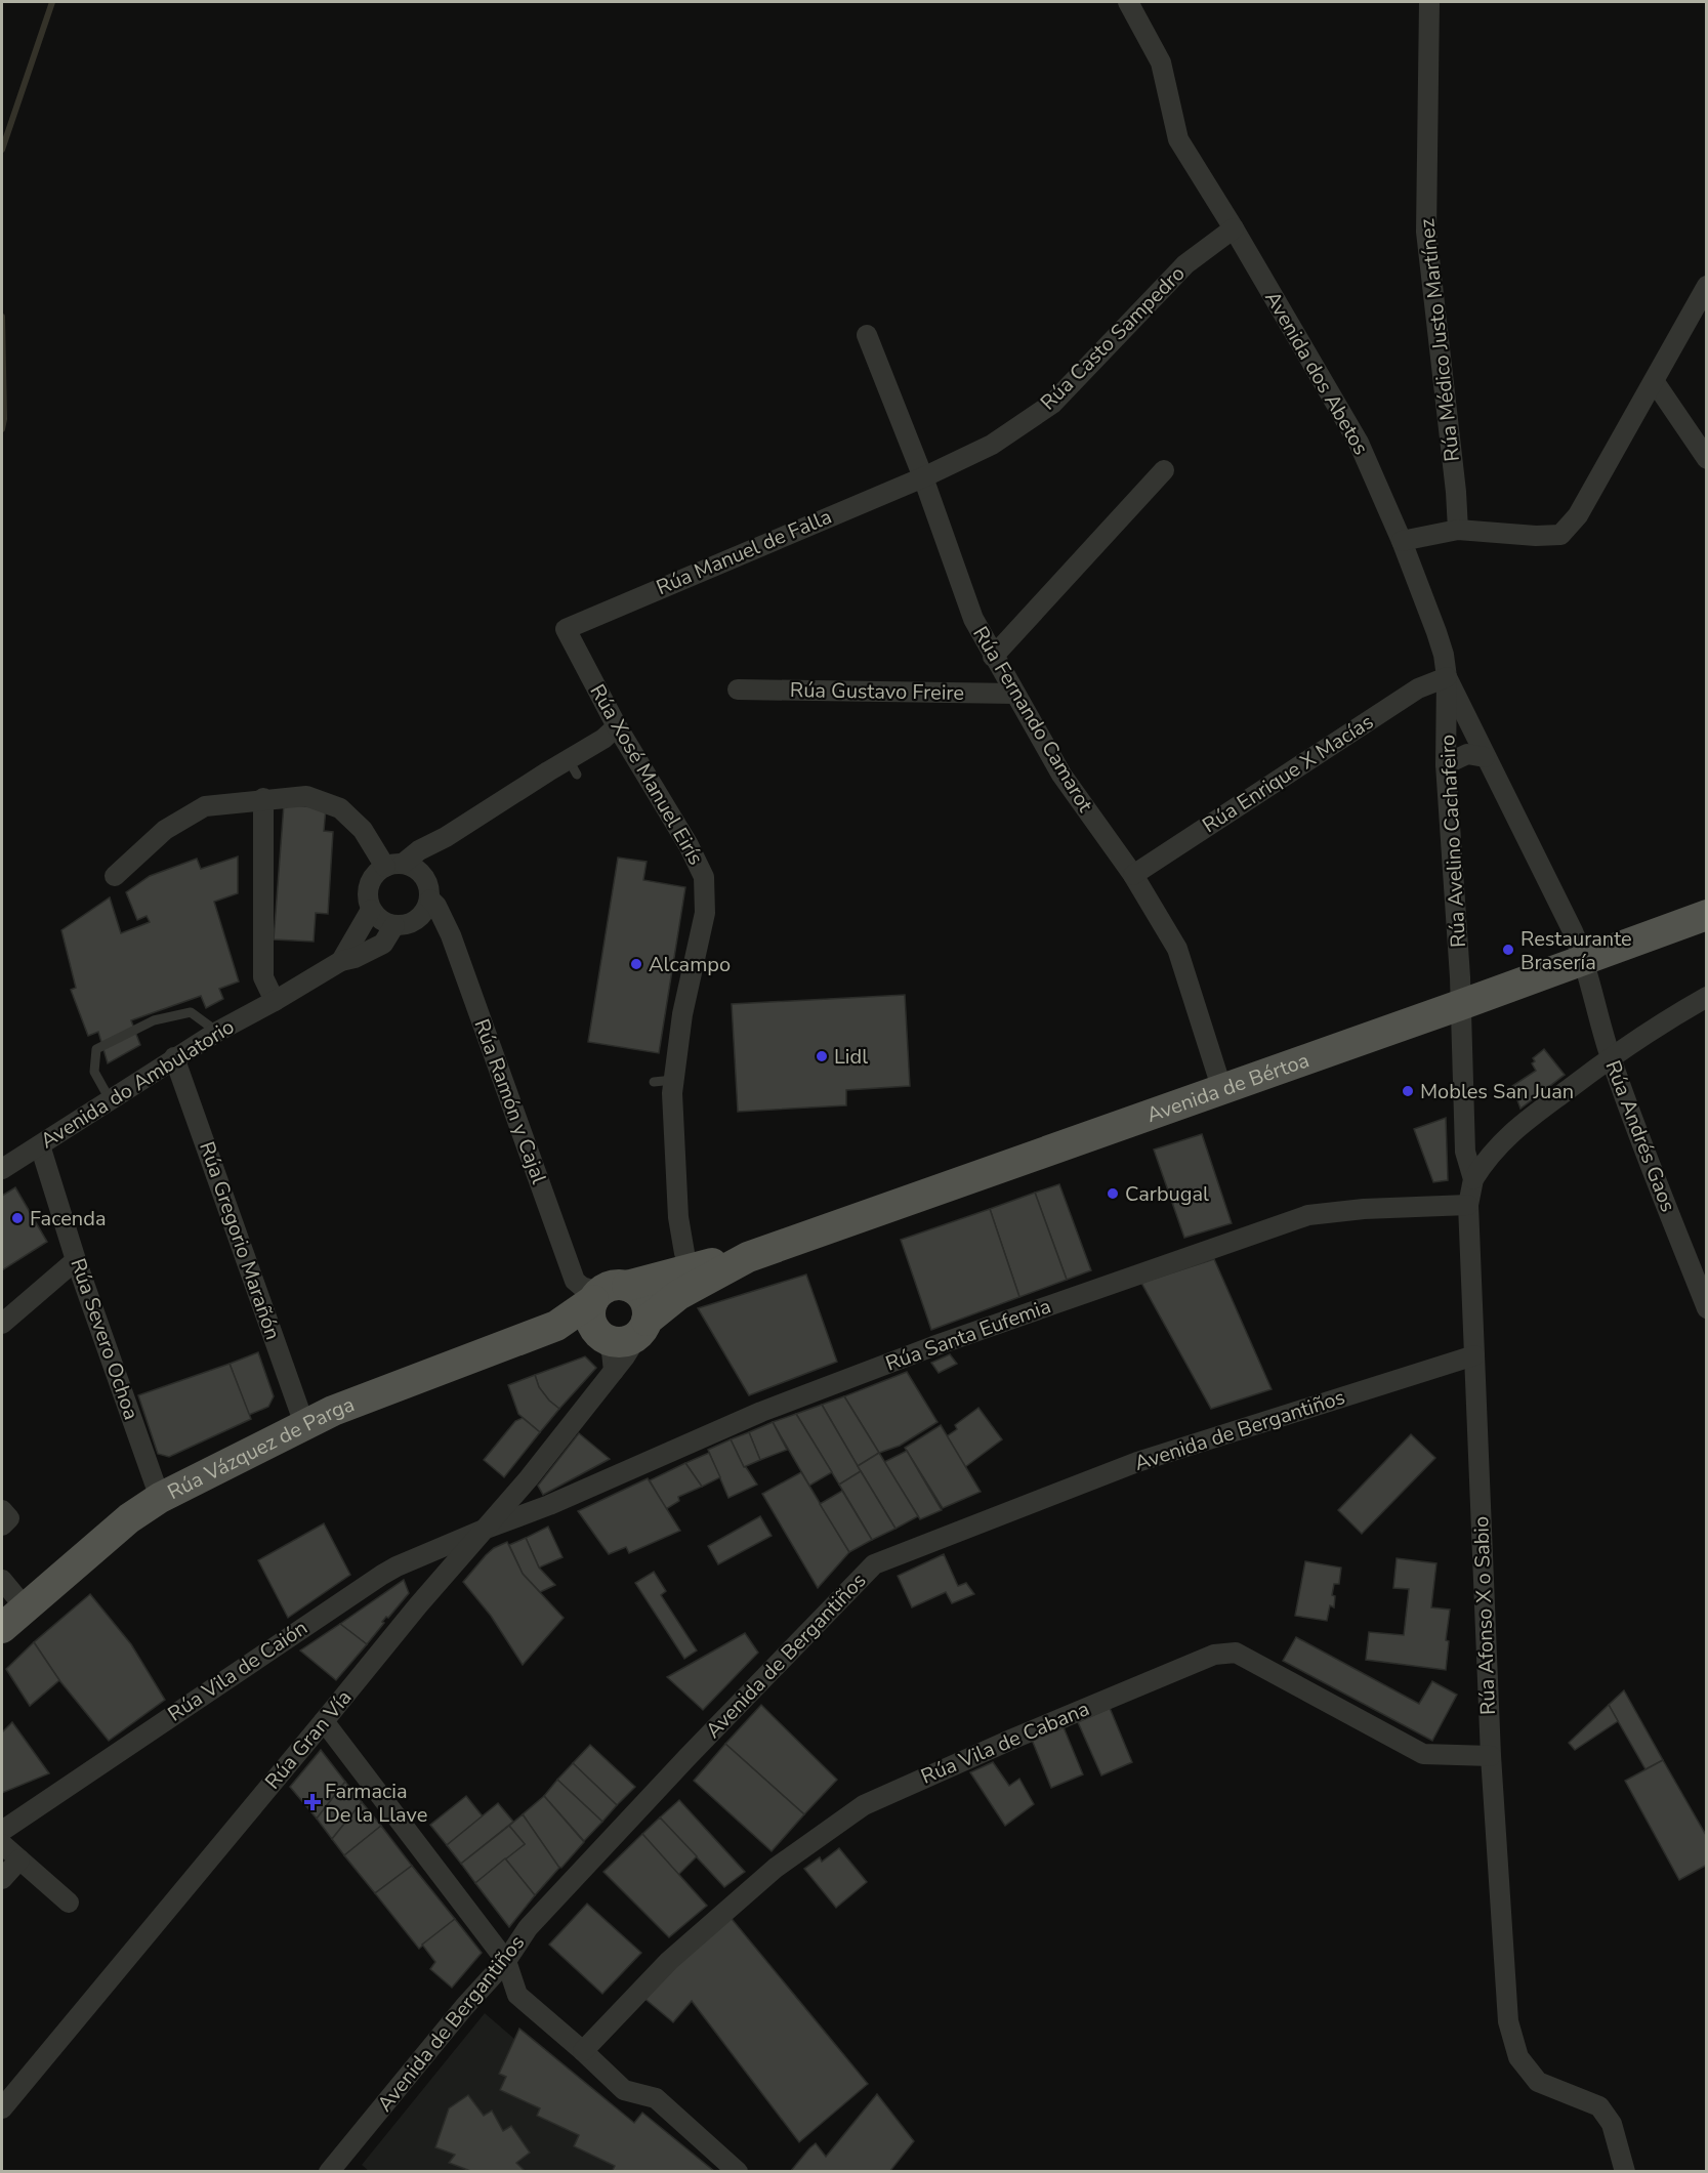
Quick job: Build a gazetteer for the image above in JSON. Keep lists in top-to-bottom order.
{
  "streets": {
    "main road": ["Avenida de Bértoa", "Rúa Vázquez de Parga"],
    "street": [
      "Rúa Casto Sampedro",
      "Rúa Médico Justo Martínez",
      "Avenida dos Abetos",
      "Rúa Manuel de Falla",
      "Rúa Gustavo Freire",
      "Rúa Fernando Camarot",
      "Rúa Enrique X Macías",
      "Rúa Xosé Manuel Eirís",
      "Rúa Avelino Cachafeiro",
      "Avenida do Ambulatorio",
      "Rúa Ramón y Cajal",
      "Rúa Andrés Gaos",
      "Rúa Gregorio Marañón",
      "Rúa Santa Eufemia",
      "Rúa Severo Ochoa",
      "Avenida de Bergantiños",
      "Rúa Afonso X o Sabio",
      "Rúa Vila de Caión",
      "Rúa Gran Vía",
      "Rúa Vila de Cabana"
    ]
  },
  "crossings": [
    ["Rúa Casto Sampedro", "Avenida dos Abetos"],
    ["Rúa Casto Sampedro", "Rúa Manuel de Falla"],
    ["Rúa Casto Sampedro", "Rúa Fernando Camarot"],
    ["Avenida dos Abetos", "Rúa Enrique X Macías"],
    ["Avenida dos Abetos", "Rúa Avelino Cachafeiro"],
    ["Avenida dos Abetos", "Avenida de Bértoa"],
    ["Avenida dos Abetos", "Rúa Andrés Gaos"],
    ["Rúa Manuel de Falla", "Rúa Fernando Camarot"],
    ["Rúa Manuel de Falla", "Rúa Xosé Manuel Eirís"],
    ["Rúa Gustavo Freire", "Rúa Fernando Camarot"],
    ["Rúa Fernando Camarot", "Rúa Enrique X Macías"],
    ["Rúa Fernando Camarot", "Avenida de Bértoa"],
    ["Rúa Enrique X Macías", "Rúa Avelino Cachafeiro"],
    ["Rúa Avelino Cachafeiro", "Avenida de Bértoa"],
    ["Rúa Avelino Cachafeiro", "Rúa Afonso X o Sabio"],
    ["Avenida do Ambulatorio", "Rúa Ramón y Cajal"],
    ["Avenida do Ambulatorio", "Rúa Gregorio Marañón"],
    ["Avenida do Ambulatorio", "Rúa Severo Ochoa"],
    ["Avenida de Bértoa", "Rúa Ramón y Cajal"],
    ["Avenida de Bértoa", "Rúa Andrés Gaos"],
    ["Avenida de Bértoa", "Rúa Vázquez de Parga"],
    ["Avenida de Bértoa", "Rúa Afonso X o Sabio"],
    ["Avenida de Bértoa", "Rúa Gran Vía"],
    ["Rúa Ramón y Cajal", "Rúa Vázquez de Parga"],
    ["Rúa Ramón y Cajal", "Rúa Gran Vía"],
    ["Rúa Gregorio Marañón", "Rúa Vázquez de Parga"],
    ["Rúa Santa Eufemia", "Rúa Afonso X o Sabio"],
    ["Rúa Santa Eufemia", "Rúa Vila de Caión"],
    ["Rúa Santa Eufemia", "Rúa Gran Vía"],
    ["Rúa Severo Ochoa", "Rúa Vázquez de Parga"],
    ["Avenida de Bergantiños", "Rúa Afonso X o Sabio"],
    ["Rúa Vázquez de Parga", "Rúa Gran Vía"],
    ["Rúa Afonso X o Sabio", "Rúa Vila de Cabana"],
    ["Rúa Vila de Caión", "Rúa Gran Vía"]
  ],
  "places": {
    "other": [
      "Restaurante Brasería",
      "Alcampo",
      "Lidl",
      "Mobles San Juan",
      "Carbugal",
      "Facenda"
    ],
    "health": ["Farmacia De la Llave"]
  }
}
